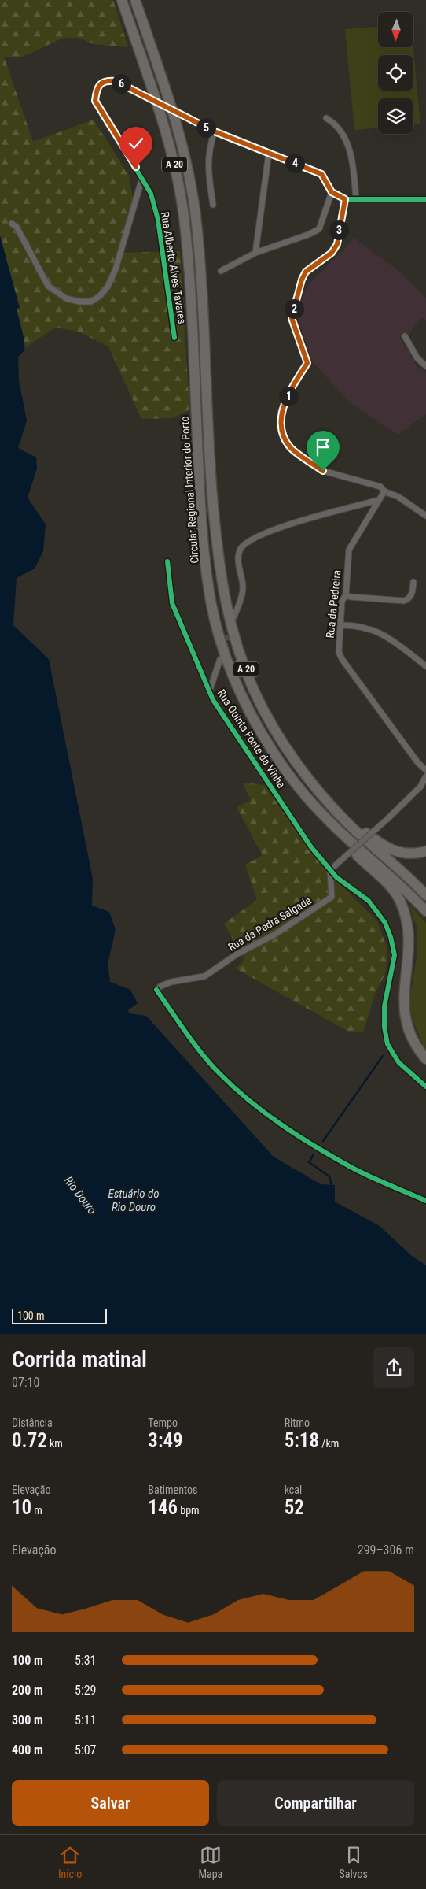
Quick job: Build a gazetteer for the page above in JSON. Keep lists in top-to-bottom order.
{
  "streets": {
    "highway": ["A 20", "Circular Regional Interior do Porto"],
    "street": [
      "Rua Alberto Alves Tavares",
      "Rua da Pedreira",
      "Rua Quinta Fonte da Vinha",
      "Rua da Pedra Salgada"
    ]
  },
  "crossings": [
    ["Rua Quinta Fonte da Vinha", "Rua da Pedra Salgada"]
  ],
  "water": ["Estuário do Rio Douro", "Rio Douro"],
  "scale_bar": "100 m",
  "north": "bottom",
  "page": {
    "pins": [
      "6",
      "5",
      "4",
      "3",
      "2",
      "1"
    ],
    "scale": "100 m",
    "heading": ["Corrida matinal", "07:10"],
    "stats": [
      ["Distância", "0.72 km"],
      ["Tempo", "3:49"],
      ["Ritmo", "5:18 /km"],
      ["Elevação", "10 m"],
      ["Batimentos", "146 bpm"],
      ["kcal", "52"]
    ],
    "chart": ["Elevação", "299–306 m"],
    "list": [
      {
        "name": "100 m",
        "note": "5:31"
      },
      {
        "name": "200 m",
        "note": "5:29"
      },
      {
        "name": "300 m",
        "note": "5:11"
      },
      {
        "name": "400 m",
        "note": "5:07"
      }
    ],
    "buttons": ["Salvar", "Compartilhar"],
    "tabs": ["Início", "Mapa", "Salvos"]
  }
}
